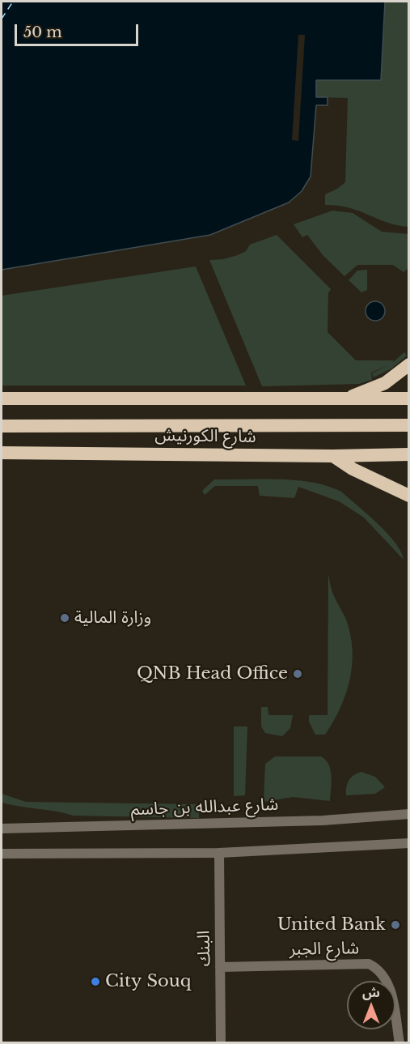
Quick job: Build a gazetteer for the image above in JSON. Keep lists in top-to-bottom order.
{
  "streets": {
    "highway": ["شارع الكورنيش"],
    "street": ["شارع عبدالله بن جاسم", "البنك", "شارع الجبر"]
  },
  "crossings": [
    ["البنك", "شارع الجبر"]
  ],
  "places": [
    "وزارة المالية",
    "QNB Head Office",
    "United Bank",
    "City Souq"
  ],
  "scale_bar": "50 m",
  "north": "top"
}
